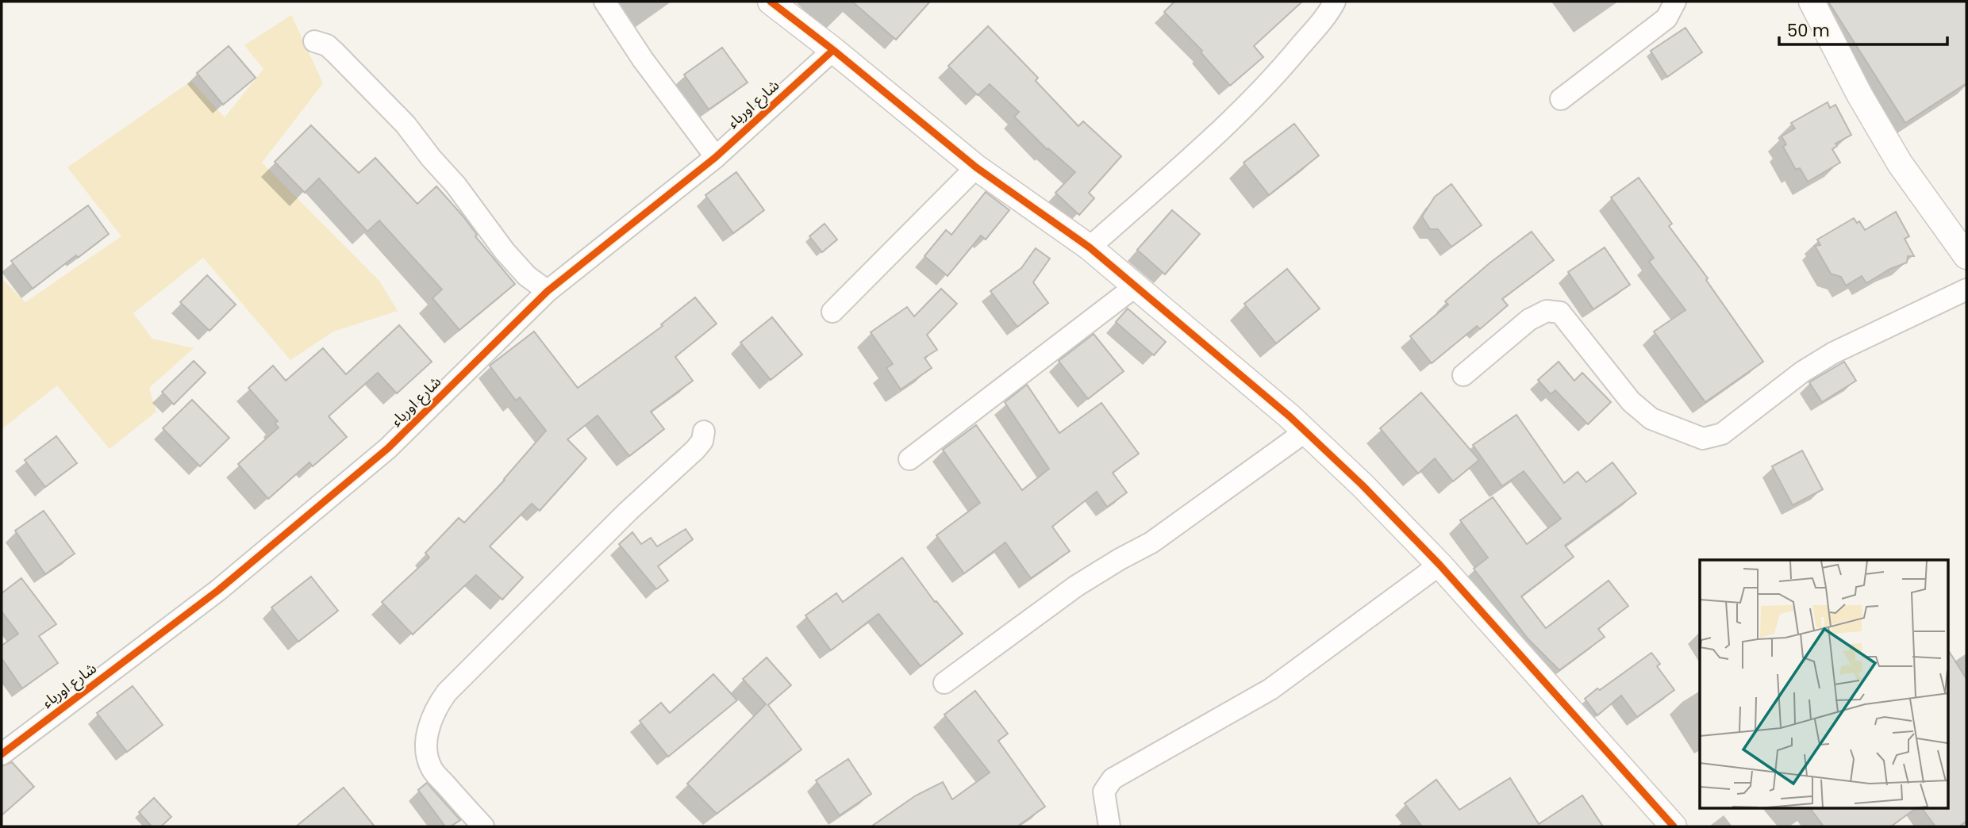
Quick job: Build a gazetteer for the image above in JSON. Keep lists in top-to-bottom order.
{
  "streets": {
    "street": ["شارع اورباء"]
  },
  "scale_bar": "50 m"
}
